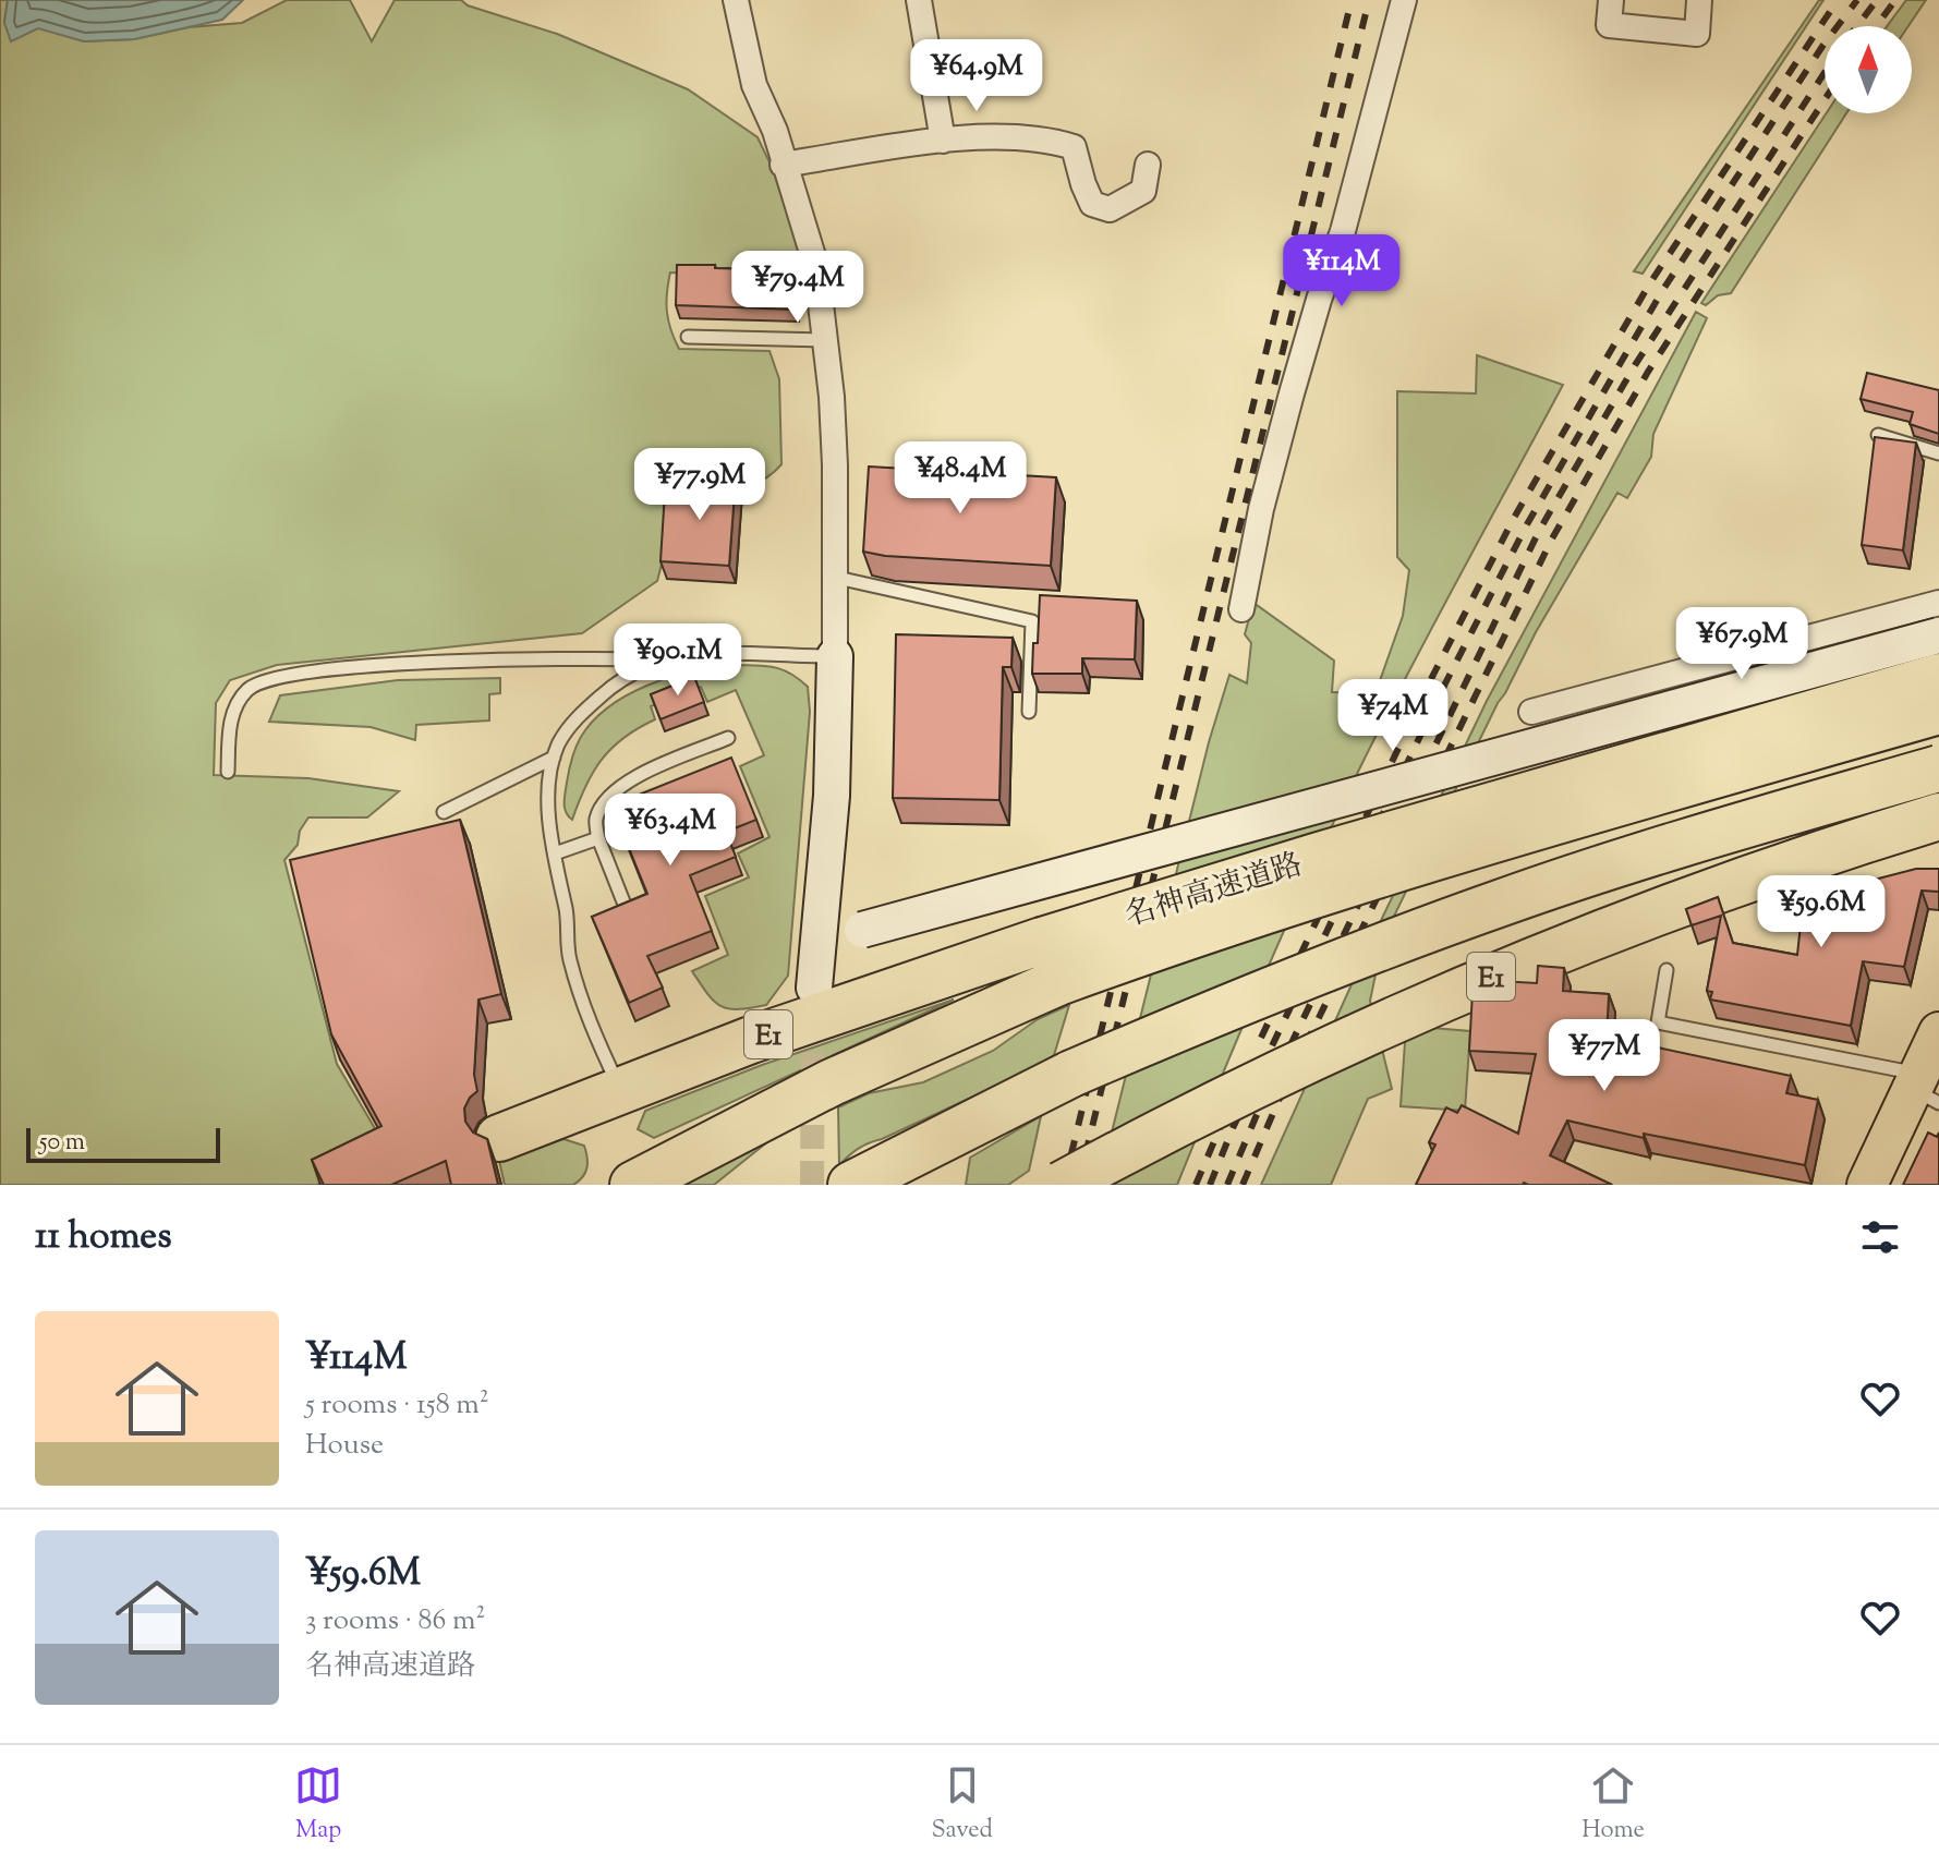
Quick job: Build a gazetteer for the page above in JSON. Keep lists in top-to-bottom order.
{
  "streets": {
    "highway": ["名神高速道路", "E1"]
  },
  "scale_bar": "50 m",
  "north": "top",
  "page": {
    "price": [
      "¥64.9M",
      "¥114M",
      "¥79.4M",
      "¥48.4M",
      "¥77.9M",
      "¥67.9M",
      "¥90.1M",
      "¥74M",
      "¥63.4M",
      "¥59.6M",
      "¥77M"
    ],
    "scale": "50 m",
    "heading": "11 homes",
    "list": [
      {
        "name": "¥114M",
        "note": "5 rooms · 158 m² · House"
      },
      {
        "name": "¥59.6M",
        "note": "3 rooms · 86 m² · 名神高速道路"
      }
    ],
    "tabs": ["Map", "Saved", "Home"]
  }
}
